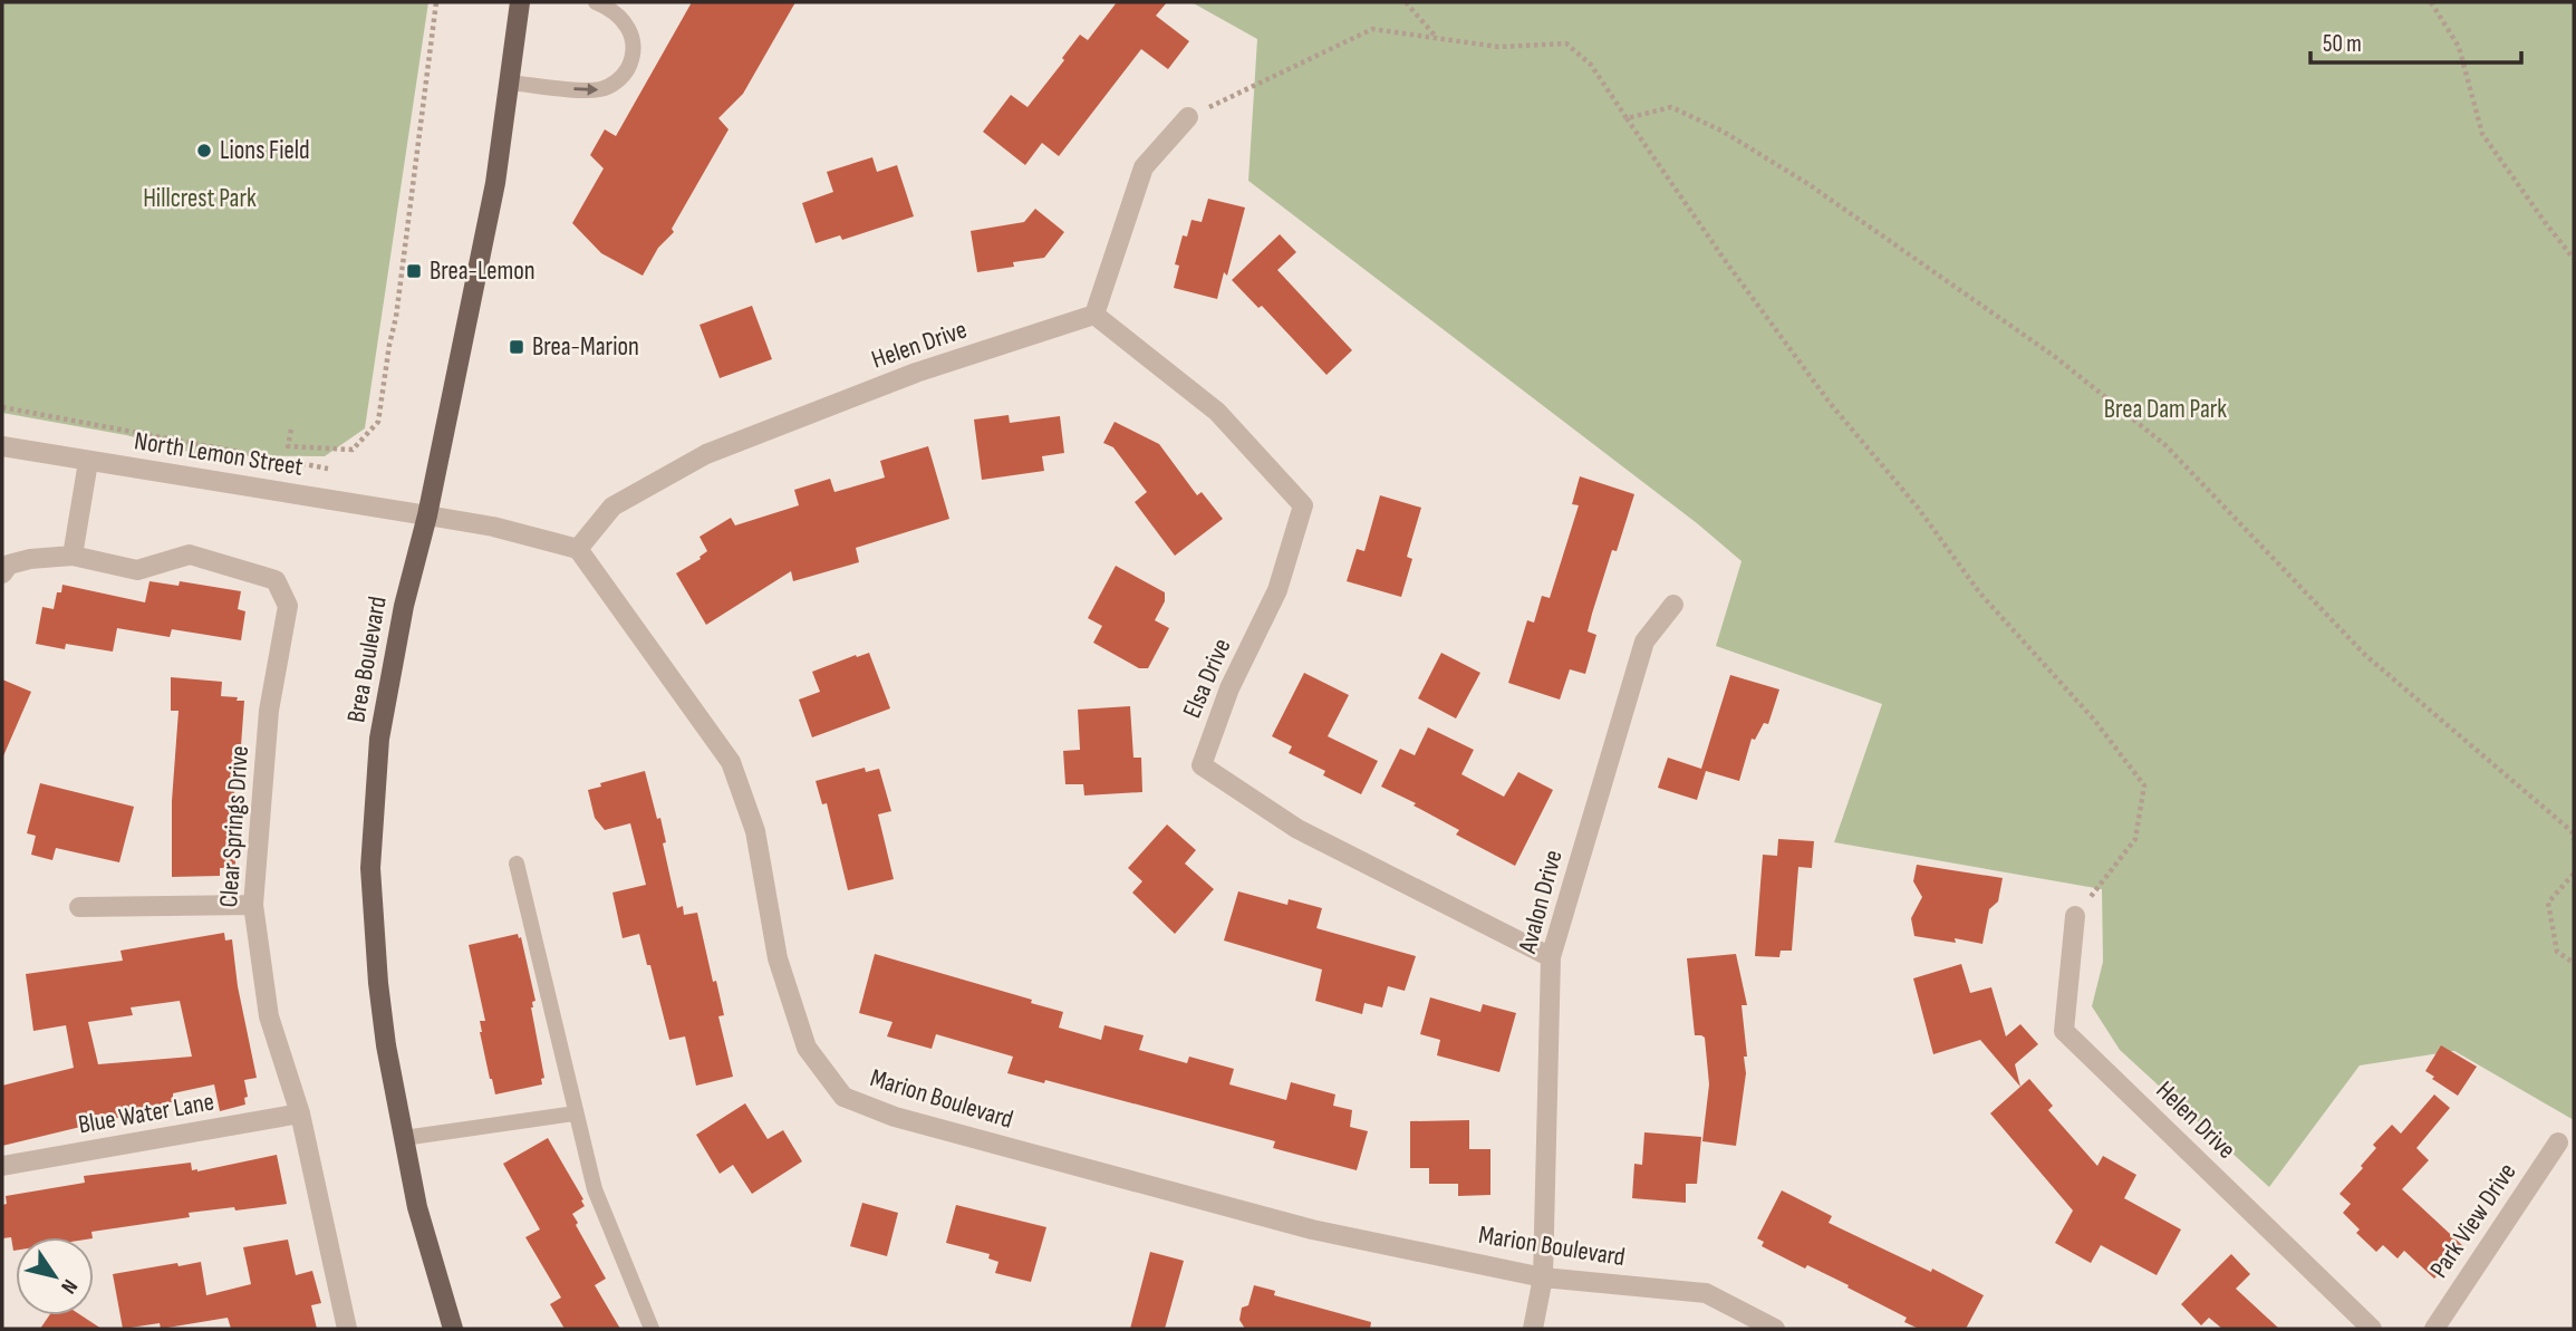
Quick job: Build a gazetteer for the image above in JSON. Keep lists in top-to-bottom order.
{
  "streets": {
    "main road": ["Brea Boulevard"],
    "street": [
      "Helen Drive",
      "North Lemon Street",
      "Elsa Drive",
      "Clear Springs Drive",
      "Avalon Drive",
      "Marion Boulevard",
      "Blue Water Lane",
      "Park View Drive"
    ]
  },
  "crossings": [
    ["Helen Drive", "Elsa Drive"],
    ["Helen Drive", "Marion Boulevard"],
    ["North Lemon Street", "Brea Boulevard"],
    ["Elsa Drive", "Avalon Drive"],
    ["Clear Springs Drive", "Blue Water Lane"],
    ["Avalon Drive", "Marion Boulevard"]
  ],
  "parks": ["Hillcrest Park", "Brea Dam Park"],
  "places": {
    "other": ["Lions Field"],
    "transit": ["Brea-Lemon", "Brea-Marion"]
  },
  "scale_bar": "50 m",
  "north": "bottom right"
}
